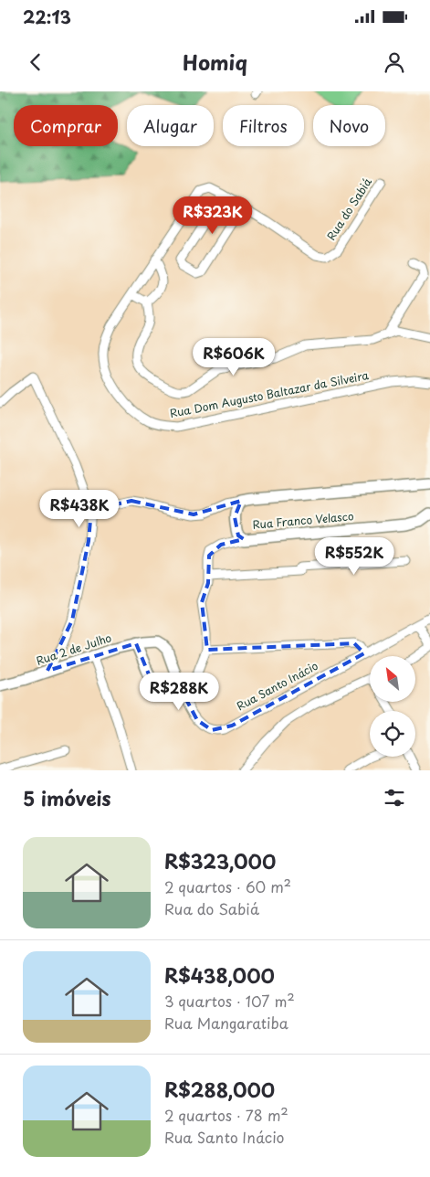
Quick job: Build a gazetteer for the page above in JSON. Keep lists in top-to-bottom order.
{
  "streets": {
    "street": [
      "Rua do Sabiá",
      "Rua Dom Augusto Baltazar da Silveira",
      "Rua Franco Velasco",
      "Rua 2 de Julho",
      "Rua Santo Inácio"
    ]
  },
  "crossings": [
    ["Rua do Sabiá", "Rua Dom Augusto Baltazar da Silveira"],
    ["Rua 2 de Julho", "Rua Santo Inácio"]
  ],
  "north": "top left",
  "page": {
    "status": "22:13",
    "header": "Homiq",
    "chip": [
      "Comprar",
      "Alugar",
      "Filtros",
      "Novo"
    ],
    "price": [
      "R$323K",
      "R$606K",
      "R$438K",
      "R$552K",
      "R$288K"
    ],
    "heading": "5 imóveis",
    "list": [
      {
        "name": "R$323,000",
        "note": "2 quartos · 60 m² · Rua do Sabiá"
      },
      {
        "name": "R$438,000",
        "note": "3 quartos · 107 m² · Rua Mangaratiba"
      },
      {
        "name": "R$288,000",
        "note": "2 quartos · 78 m² · Rua Santo Inácio"
      }
    ]
  }
}
